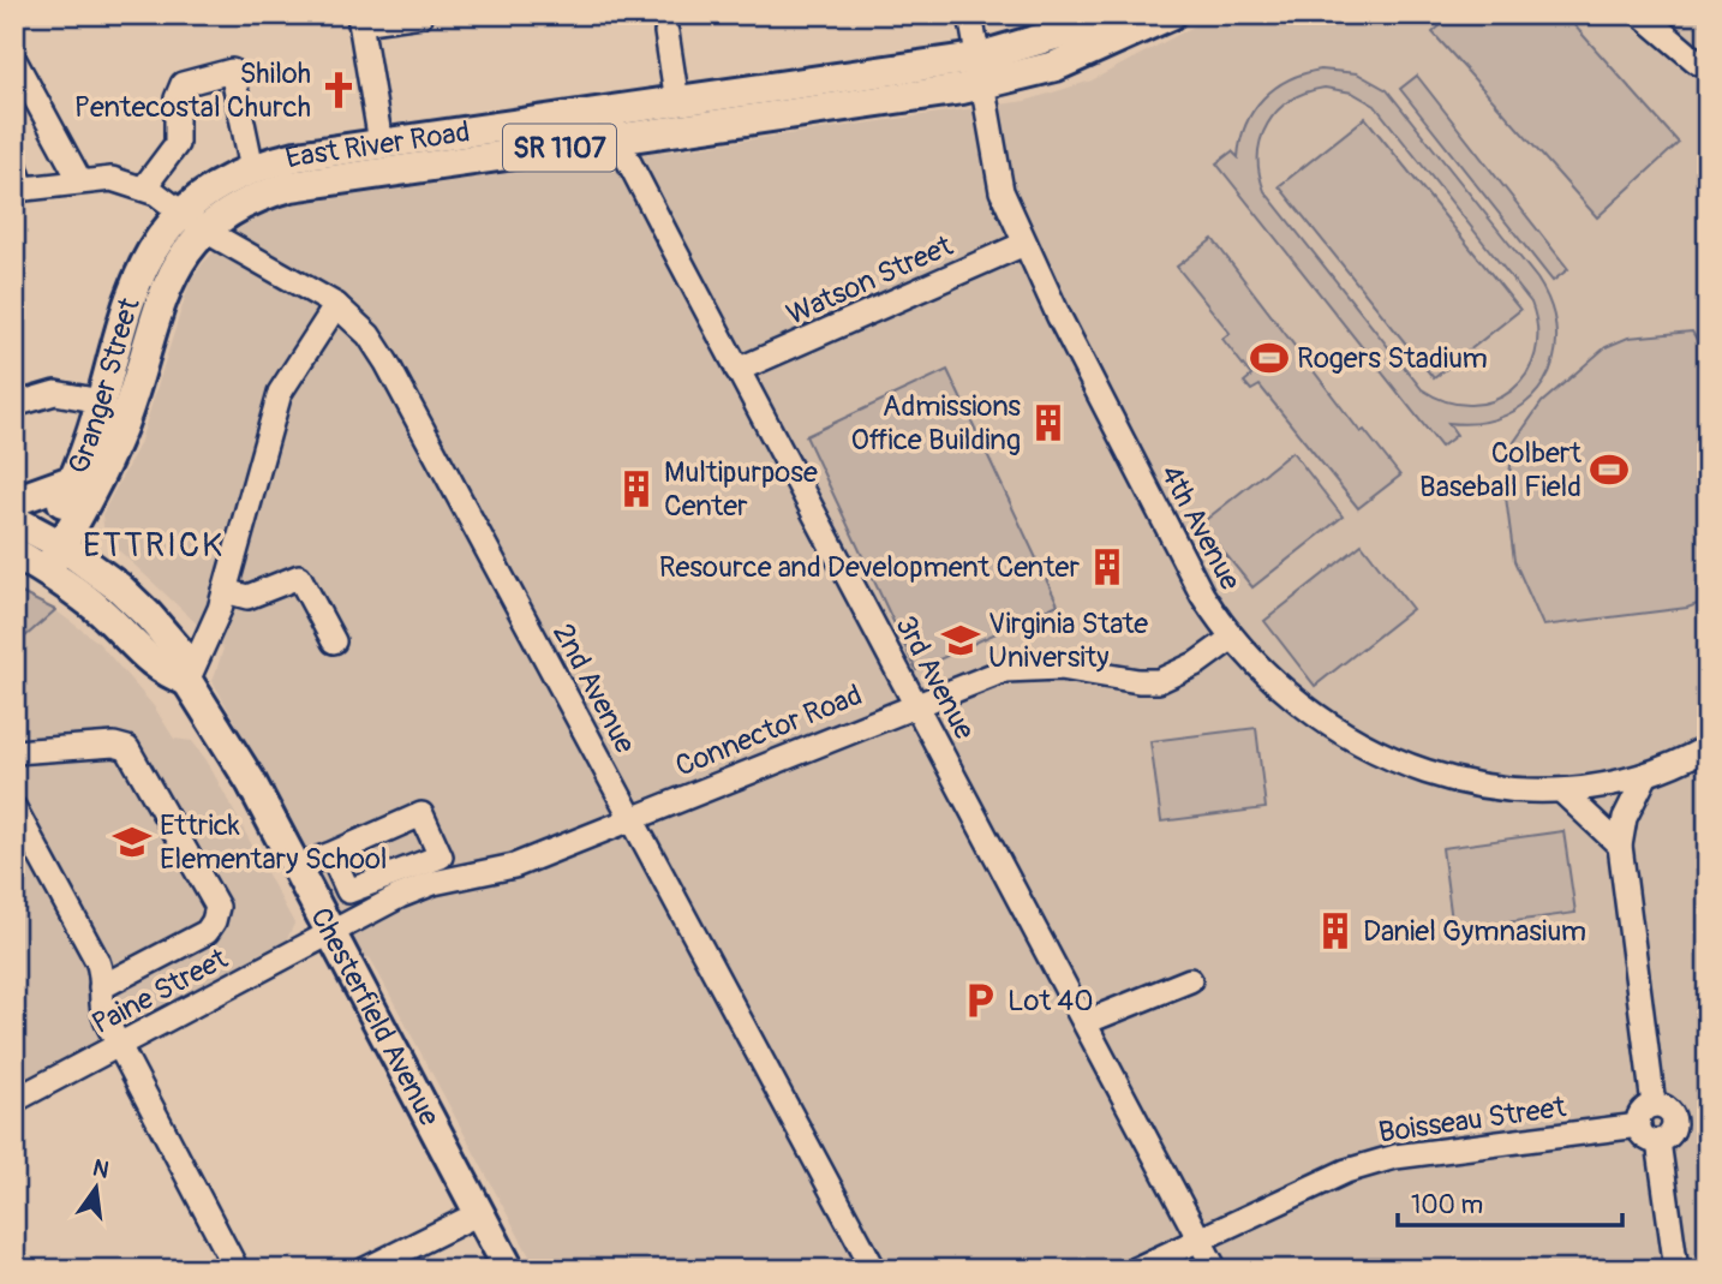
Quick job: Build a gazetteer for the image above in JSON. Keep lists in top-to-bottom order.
{
  "streets": {
    "main road": [
      "East River Road",
      "SR 1107",
      "Granger Street",
      "Chesterfield Avenue"
    ],
    "street": [
      "Watson Street",
      "4th Avenue",
      "3rd Avenue",
      "2nd Avenue",
      "Connector Road",
      "Paine Street",
      "Boisseau Street"
    ]
  },
  "crossings": [
    ["East River Road", "Granger Street"],
    ["East River Road", "4th Avenue"],
    ["East River Road", "3rd Avenue"],
    ["East River Road", "2nd Avenue"],
    ["Watson Street", "4th Avenue"],
    ["Watson Street", "3rd Avenue"],
    ["Granger Street", "2nd Avenue"],
    ["Granger Street", "Chesterfield Avenue"],
    ["4th Avenue", "Connector Road"],
    ["3rd Avenue", "Connector Road"],
    ["3rd Avenue", "Boisseau Street"],
    ["2nd Avenue", "Connector Road"],
    ["Connector Road", "Paine Street"],
    ["Connector Road", "Chesterfield Avenue"],
    ["Paine Street", "Chesterfield Avenue"]
  ],
  "districts": ["ETTRICK"],
  "places": {
    "church": ["Shiloh Pentecostal Church"],
    "sports": ["Rogers Stadium", "Colbert Baseball Field"],
    "building": [
      "Admissions Office Building",
      "Multipurpose Center",
      "Resource and Development Center",
      "Daniel Gymnasium"
    ],
    "school or university": ["Virginia State University", "Ettrick Elementary School"],
    "parking": ["Lot 40"]
  },
  "scale_bar": "100 m",
  "north": "top"
}
